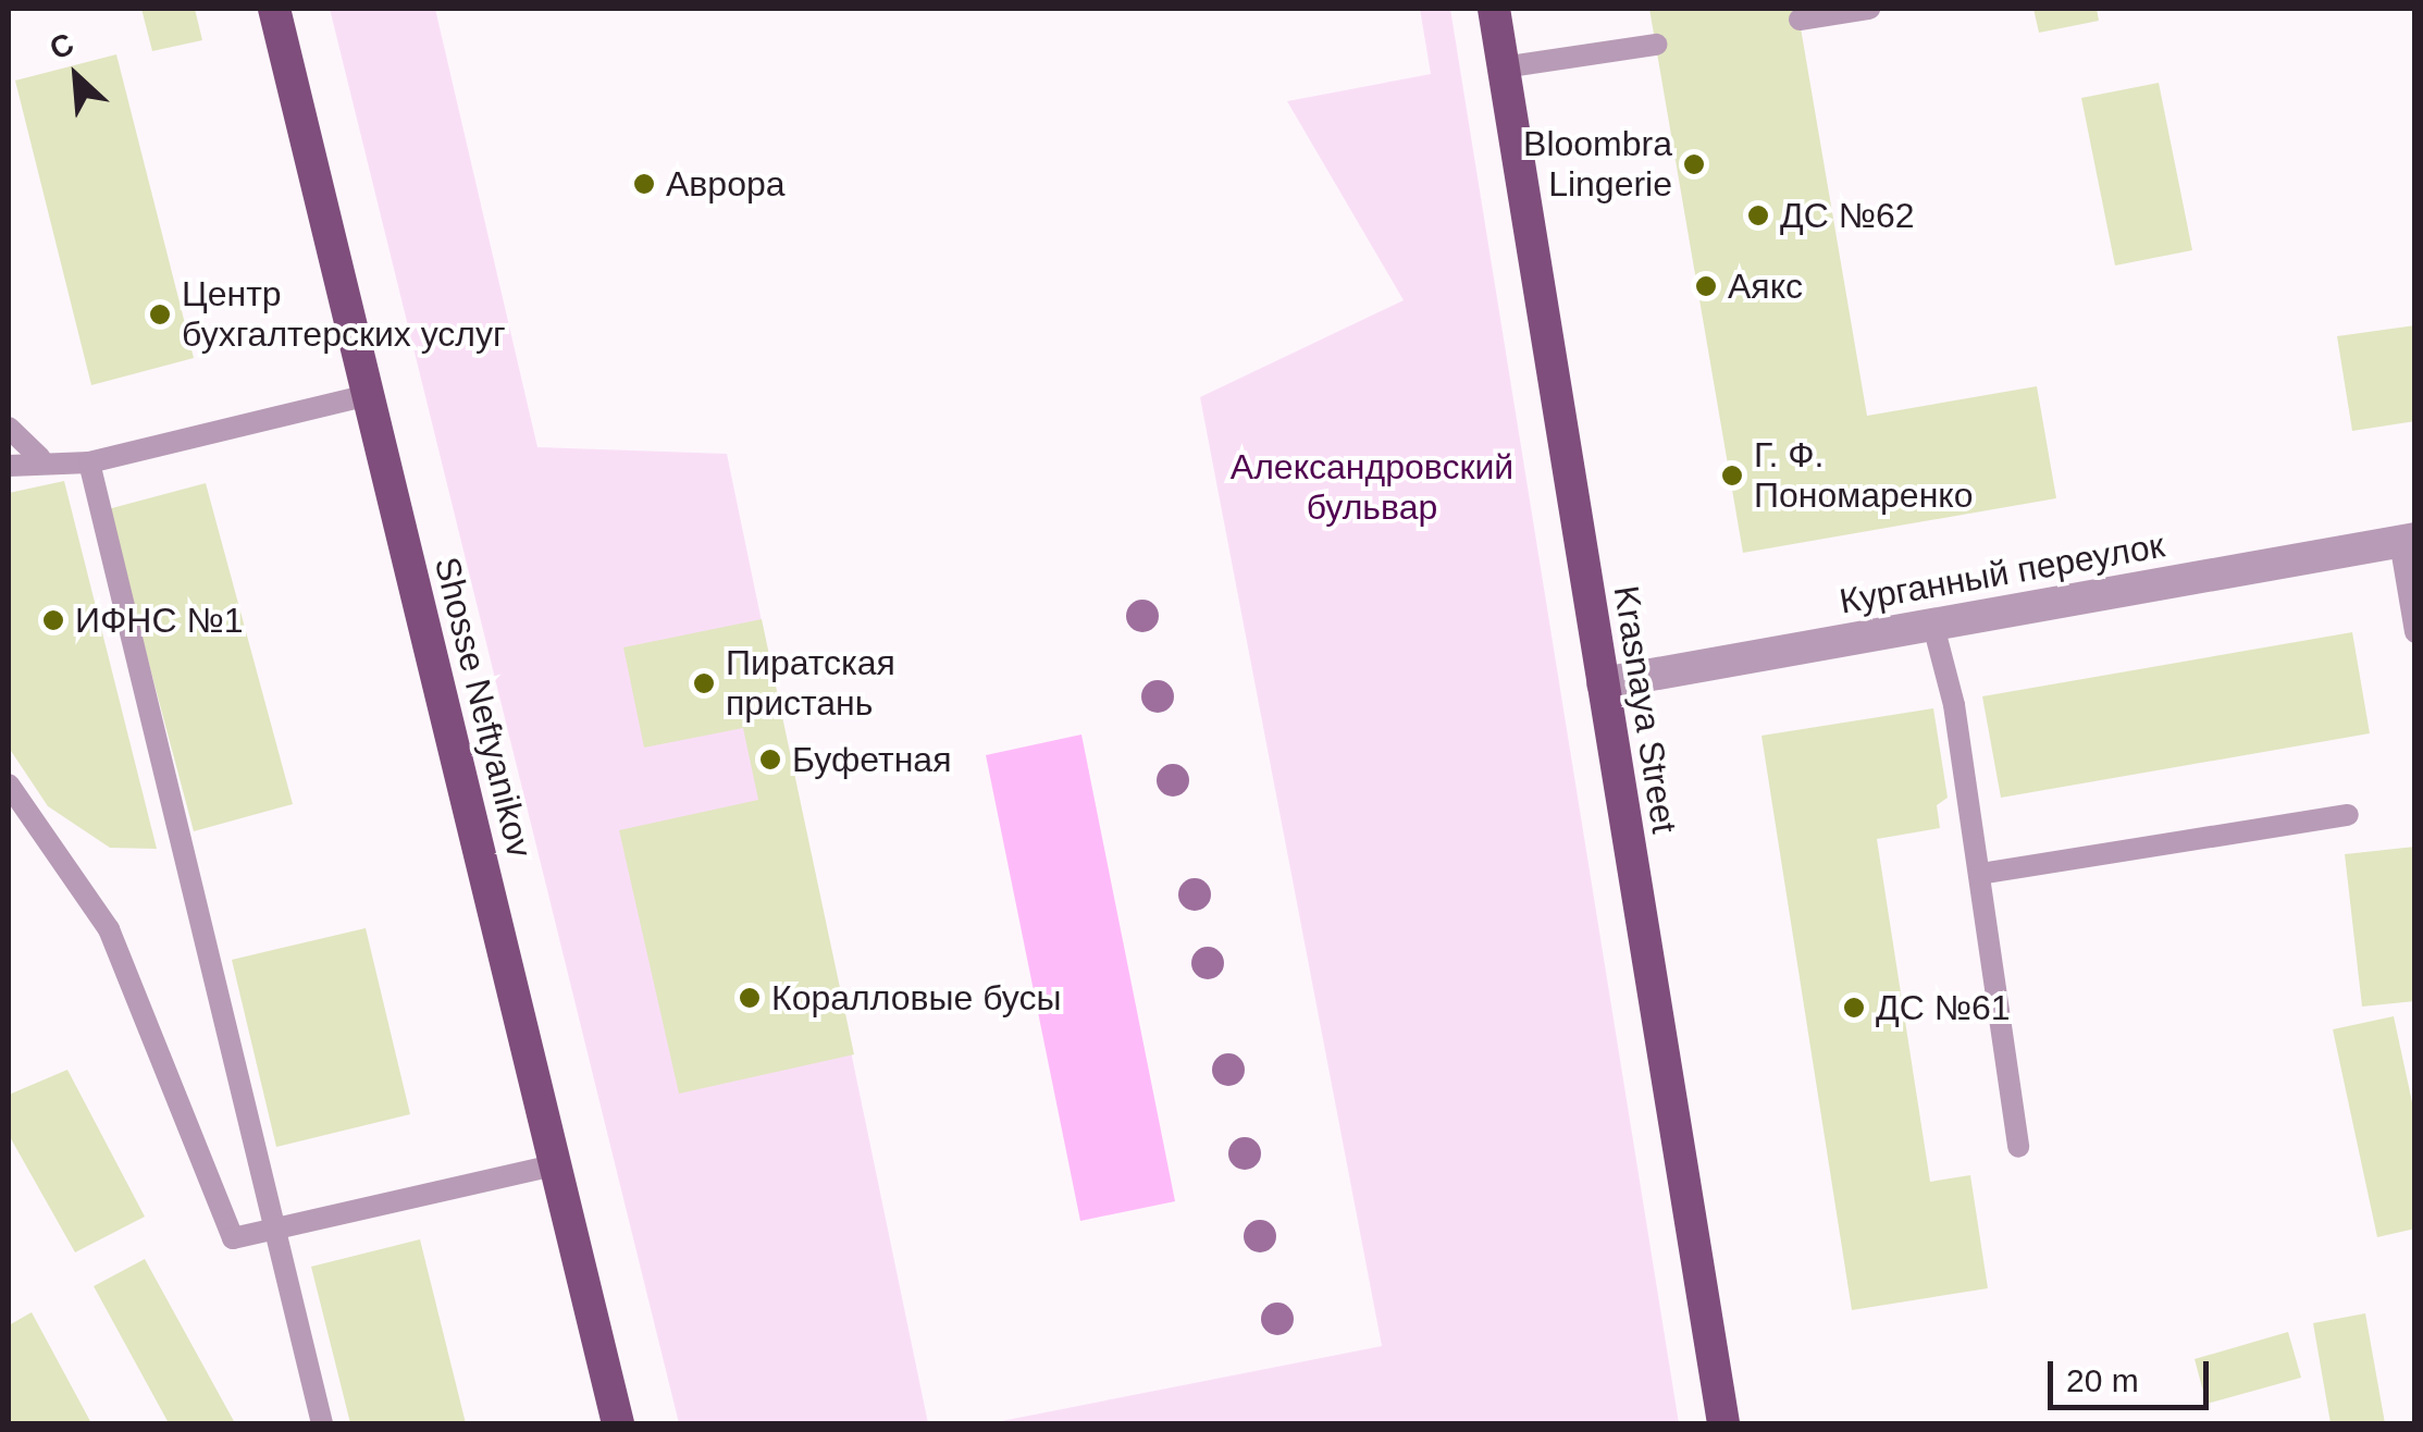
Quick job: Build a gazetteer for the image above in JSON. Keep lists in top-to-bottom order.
{
  "streets": {
    "main road": ["Shosse Neftyanikov", "Krasnaya Street"],
    "street": ["Курганный переулок"]
  },
  "crossings": [
    ["Курганный переулок", "Krasnaya Street"]
  ],
  "parks": ["Александровский бульвар"],
  "places": [
    "Bloombra Lingerie",
    "Аврора",
    "ДС №62",
    "Аякс",
    "Центр бухгалтерских услуг",
    "Г. Ф. Пономаренко",
    "ИФНС №1",
    "Пиратская пристань",
    "Буфетная",
    "Коралловые бусы",
    "ДС №61"
  ],
  "scale_bar": "20 m",
  "north": "top left"
}
